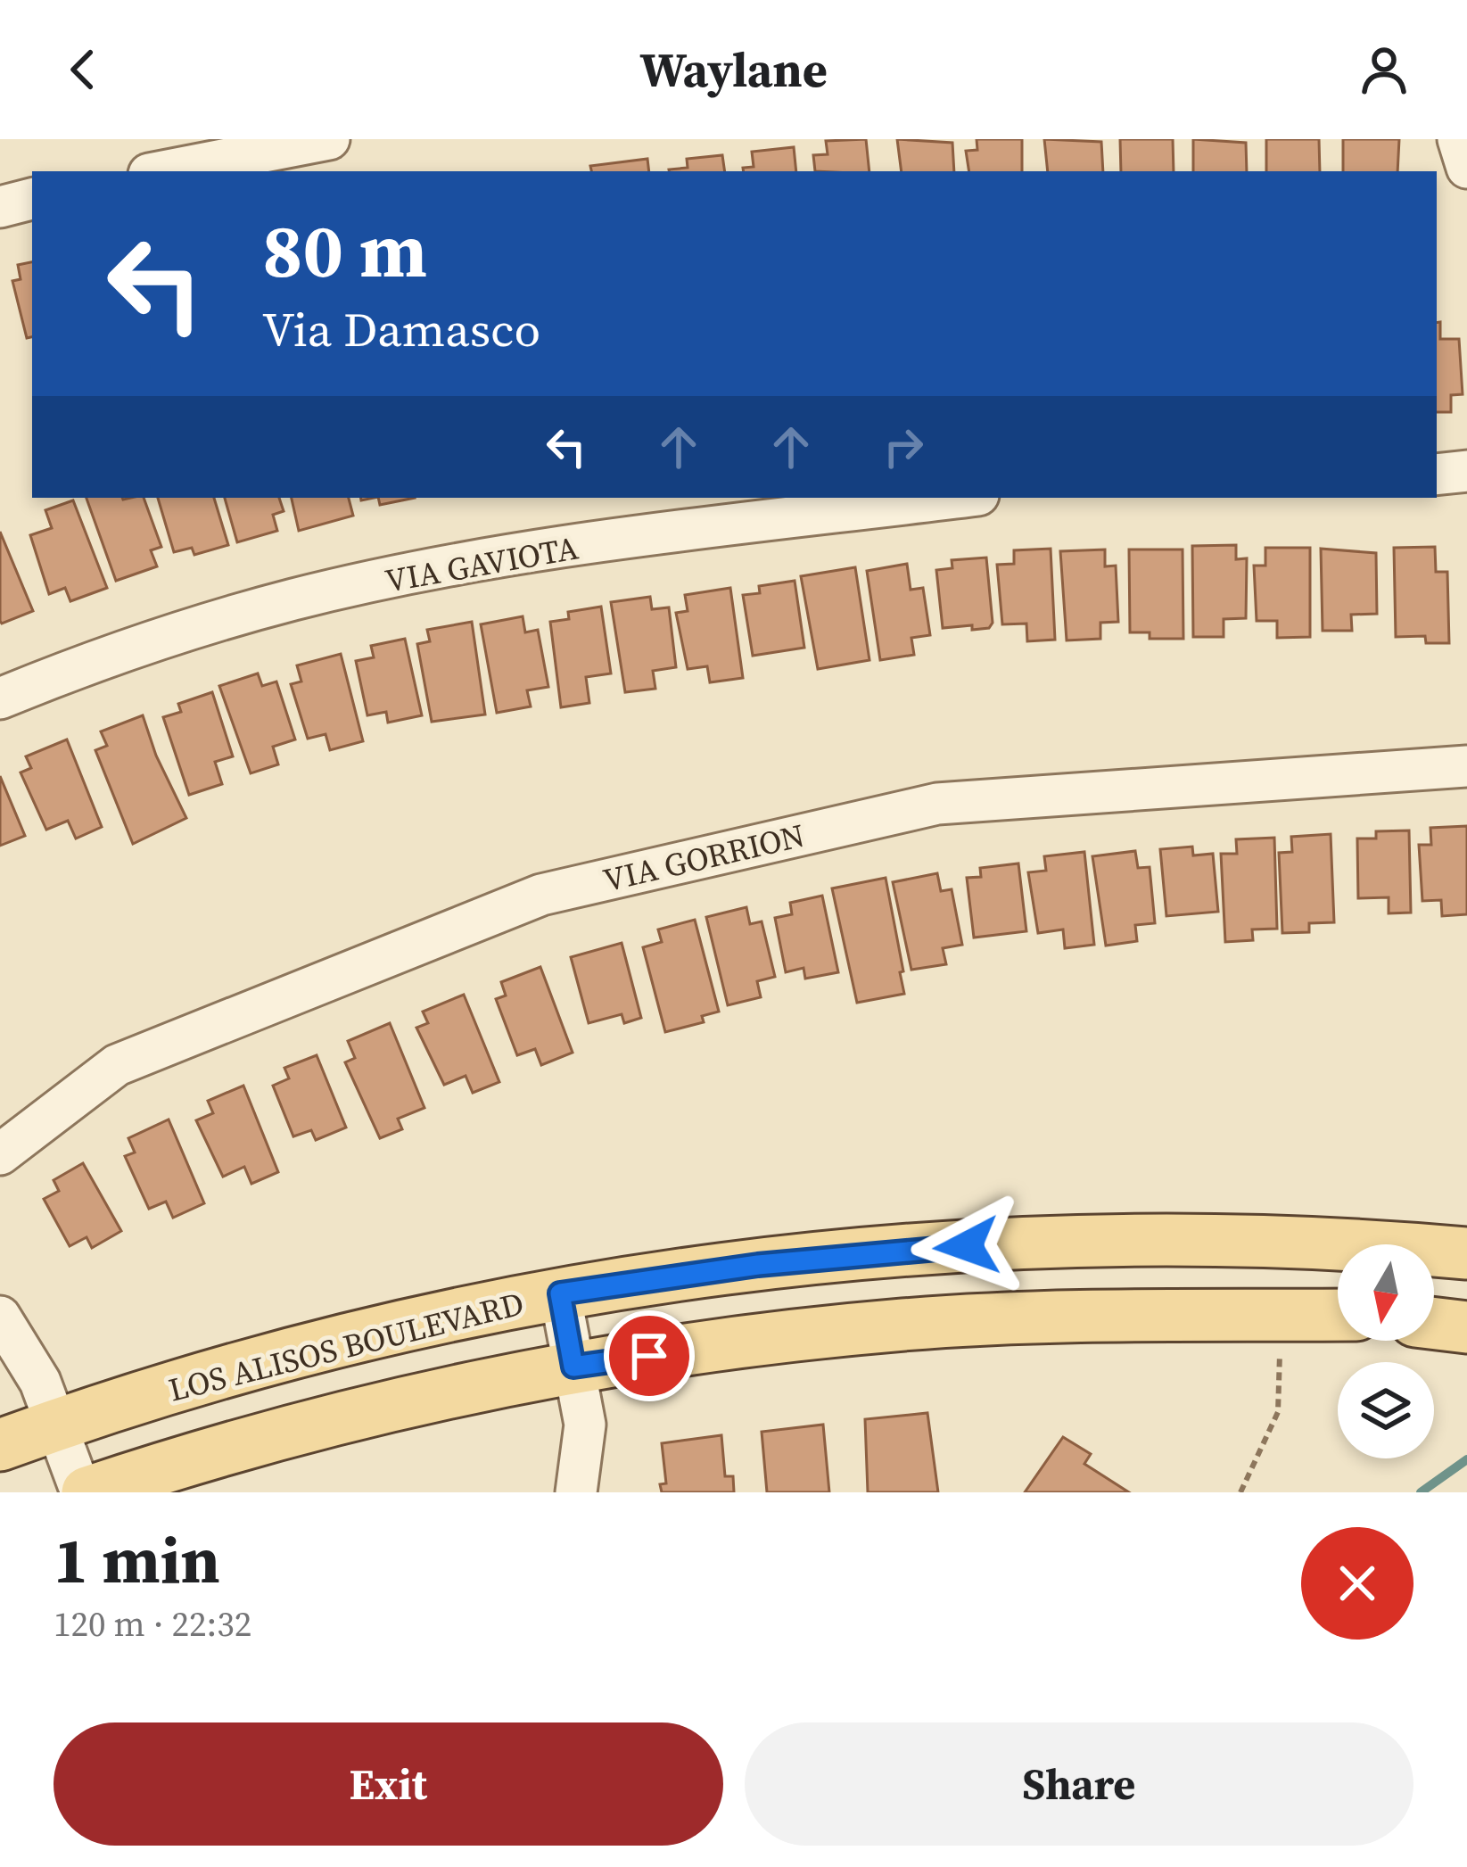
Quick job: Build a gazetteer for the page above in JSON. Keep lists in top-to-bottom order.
{
  "streets": {
    "main road": ["LOS ALISOS BOULEVARD"],
    "street": ["VIA GAVIOTA", "VIA GORRION"]
  },
  "north": "bottom",
  "page": {
    "header": "Waylane",
    "turn": ["80 m", "Via Damasco"],
    "heading": ["1 min", "120 m · 22:32"],
    "buttons": ["Exit", "Share"]
  }
}
